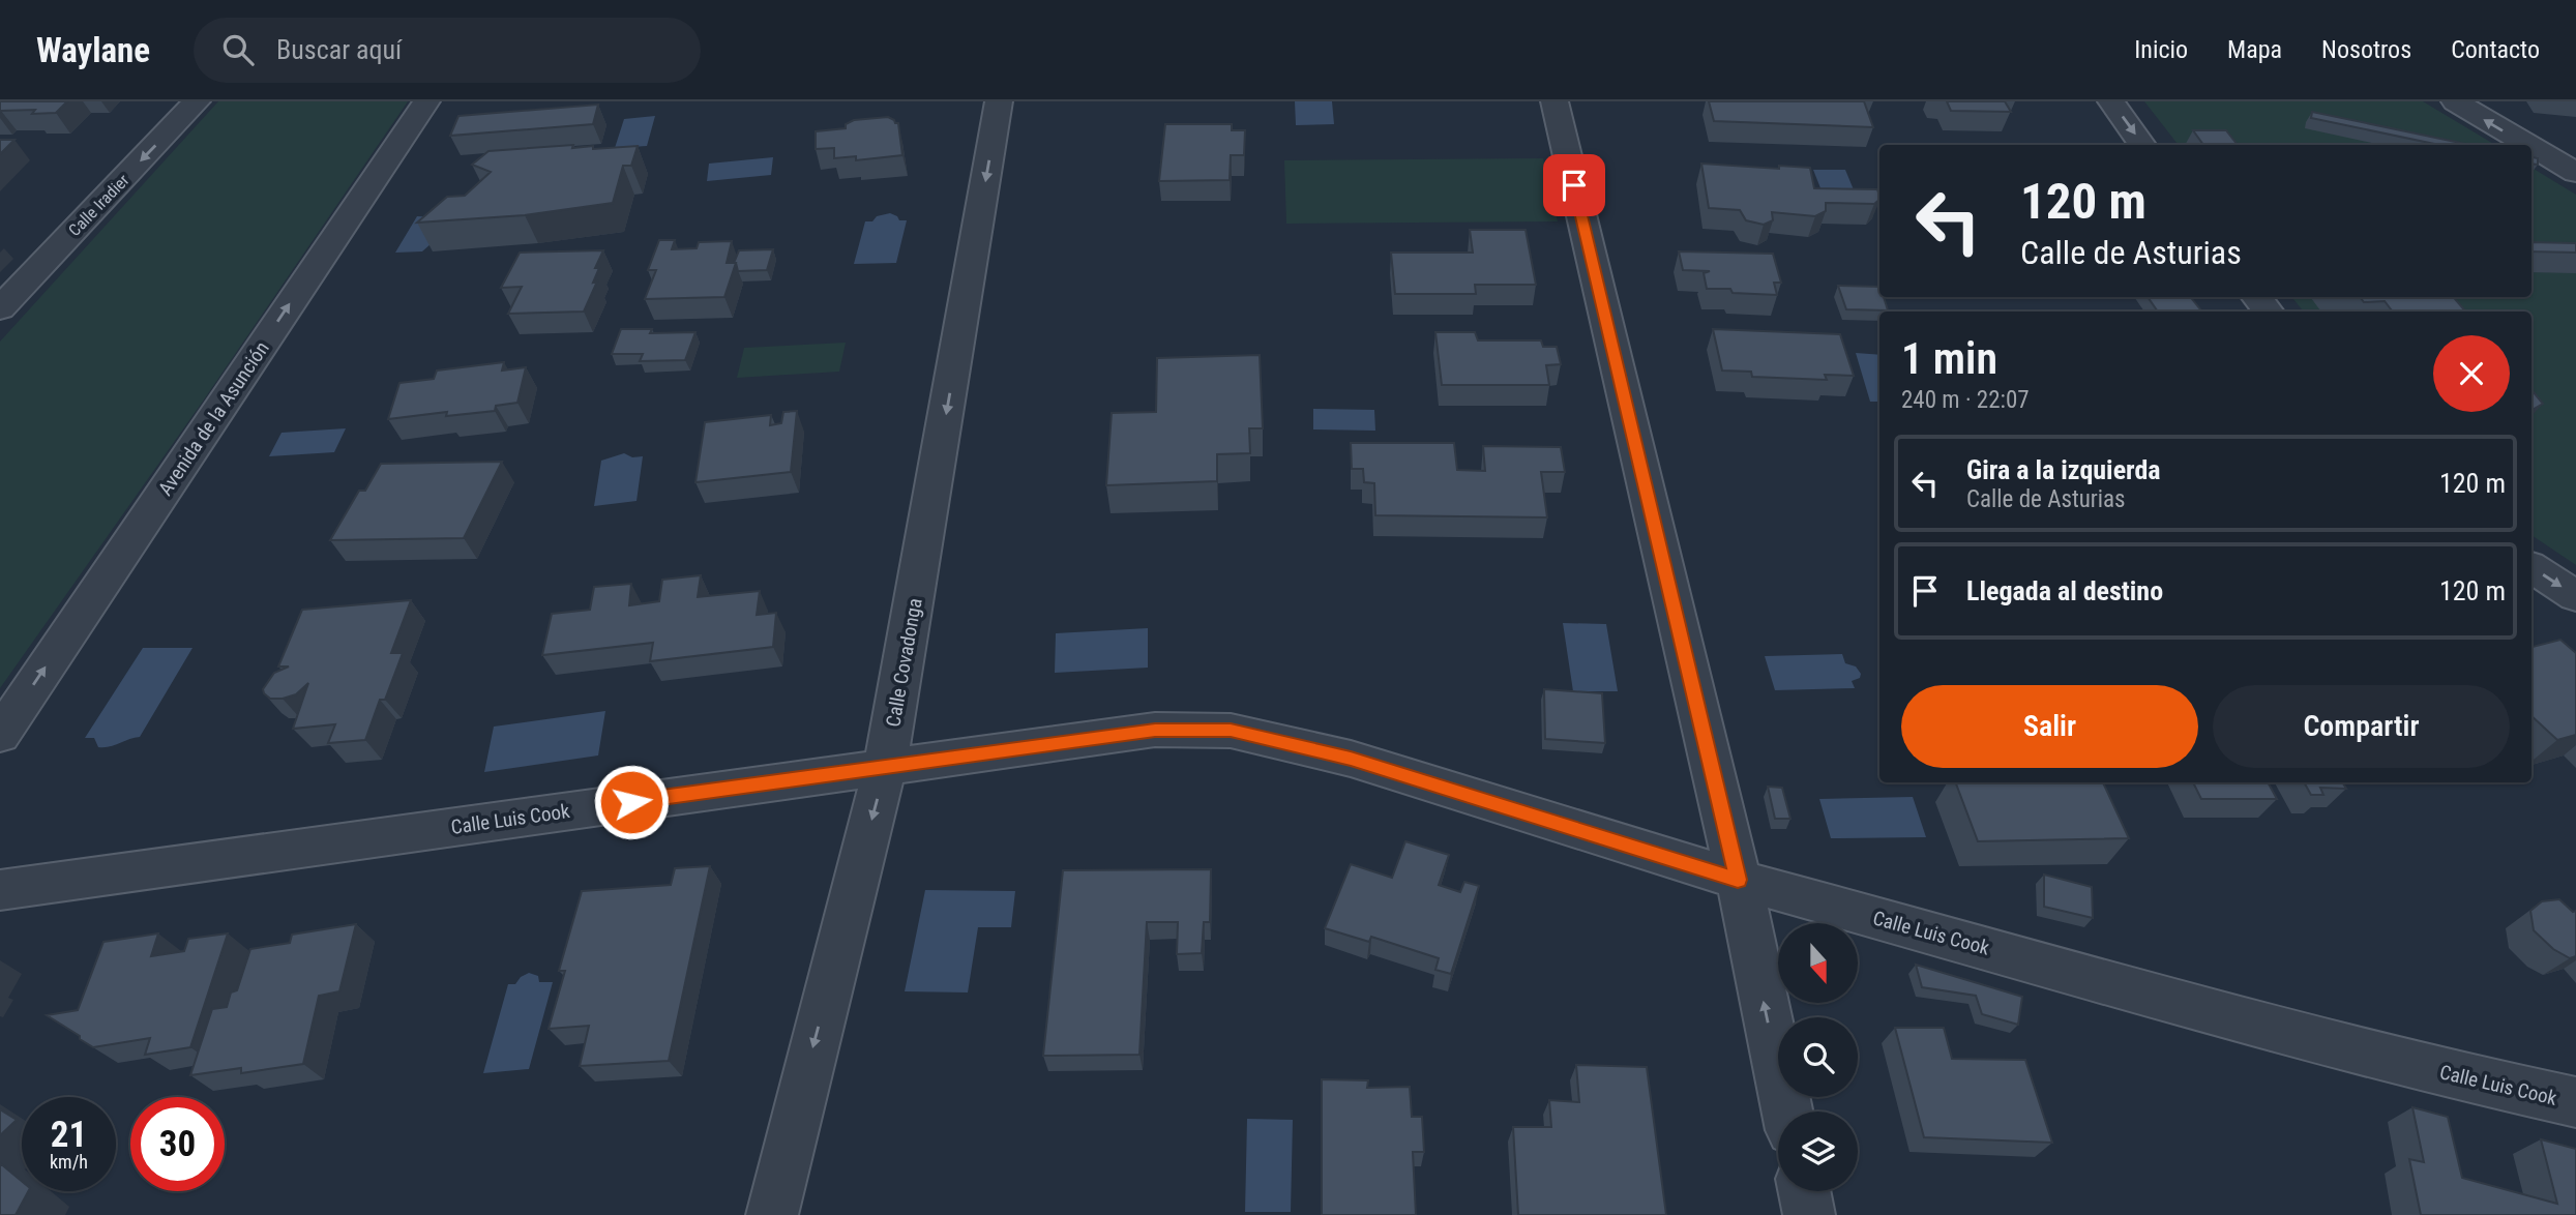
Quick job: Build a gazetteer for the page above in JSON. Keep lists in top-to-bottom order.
{
  "streets": {
    "street": [
      "Calle Iradier",
      "Avenida de la Asunción",
      "Calle Covadonga",
      "Calle Luis Cook"
    ]
  },
  "crossings": [
    ["Calle Covadonga", "Calle Luis Cook"]
  ],
  "one_way": ["Calle Iradier", "Avenida de la Asunción", "Calle Covadonga"],
  "north": "bottom",
  "page": {
    "header": "Waylane",
    "search": "Buscar aquí",
    "nav": [
      "Inicio",
      "Mapa",
      "Nosotros",
      "Contacto"
    ],
    "turn": ["120 m", "Calle de Asturias"],
    "heading": ["1 min", "240 m · 22:07"],
    "list": [
      {
        "name": "Gira a la izquierda",
        "note": "Calle de Asturias",
        "value": "120 m"
      },
      {
        "name": "Llegada al destino",
        "value": "120 m"
      }
    ],
    "buttons": ["Salir", "Compartir"],
    "speed": "21 km/h",
    "limit": "30"
  }
}
